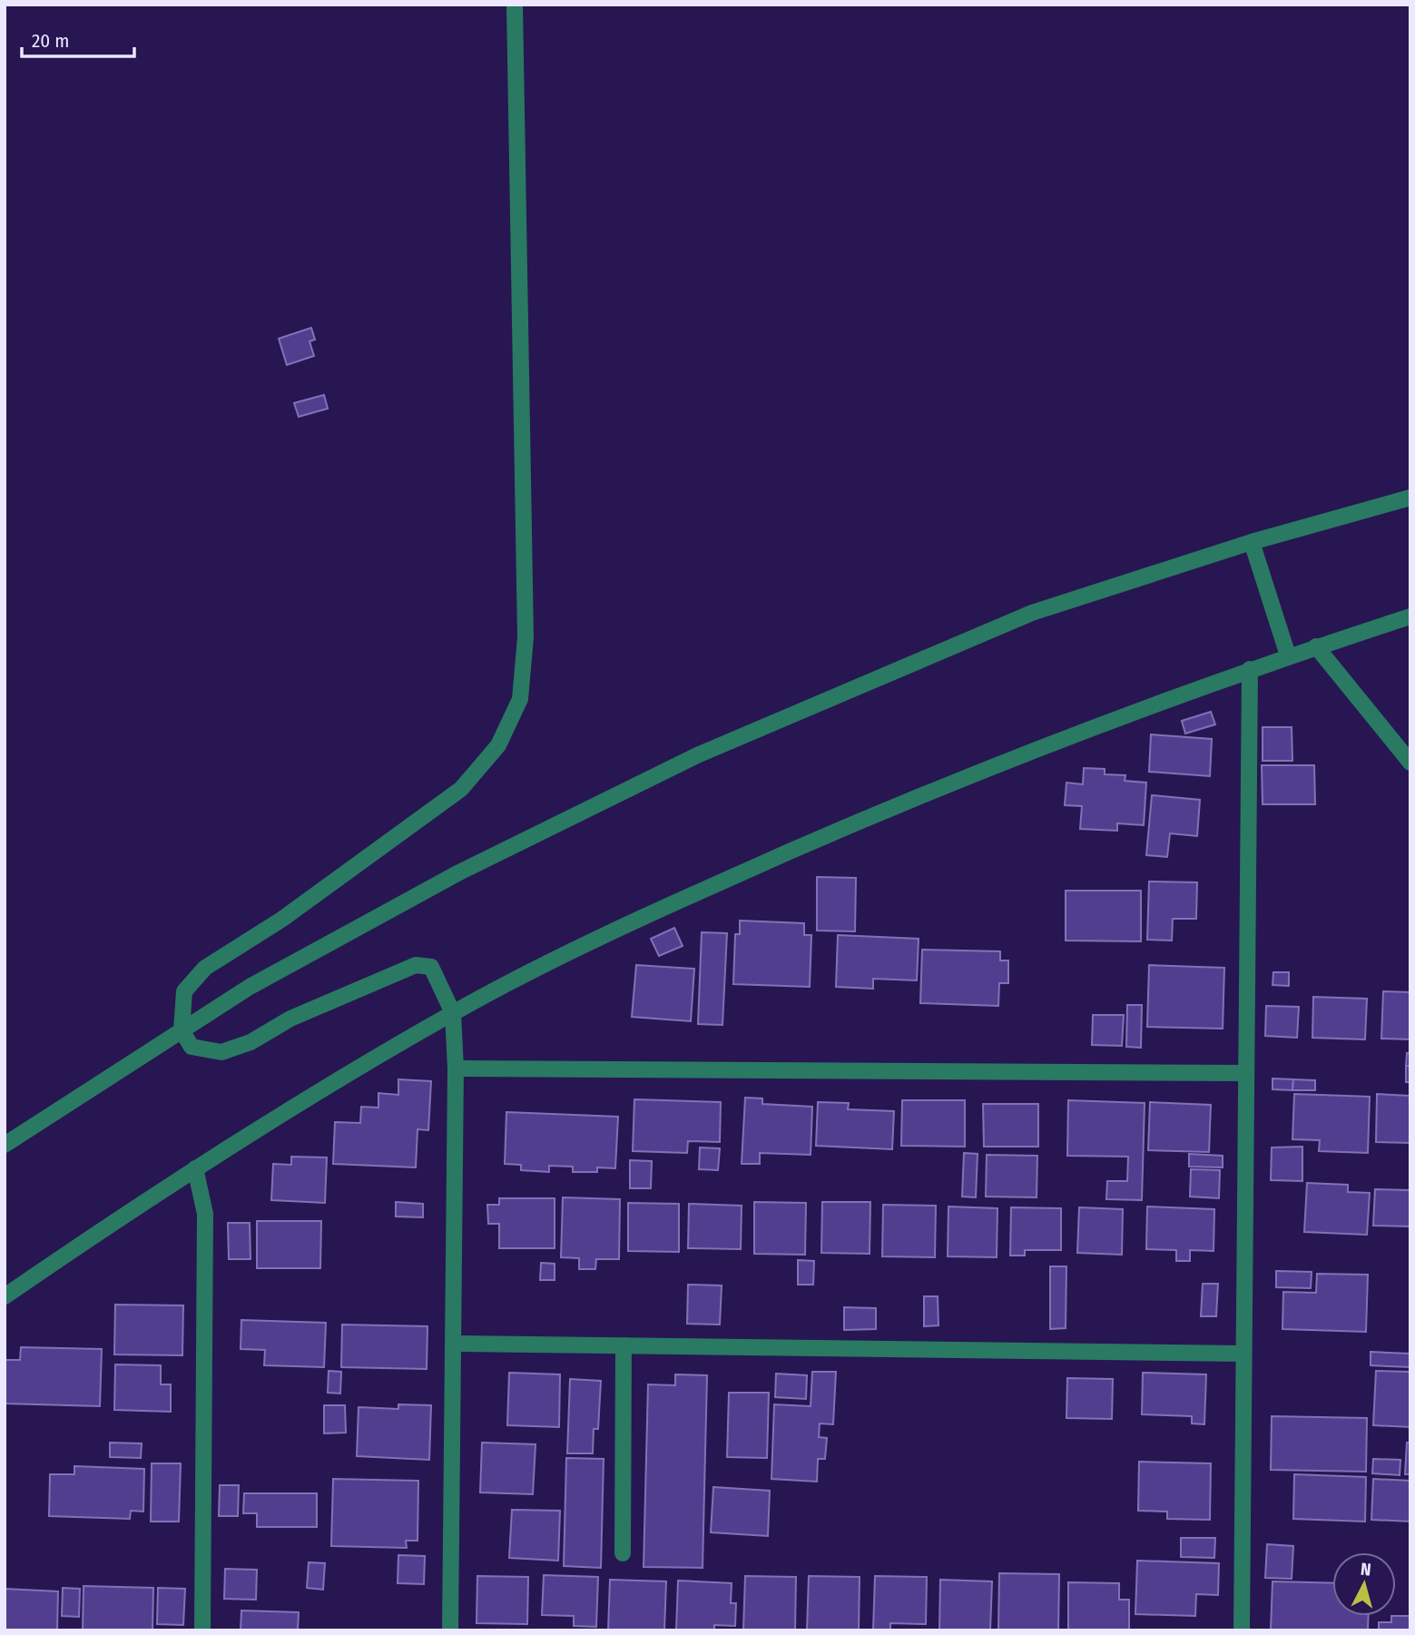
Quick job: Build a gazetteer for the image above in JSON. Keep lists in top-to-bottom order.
{
  "scale_bar": "20 m",
  "north": "top"
}
